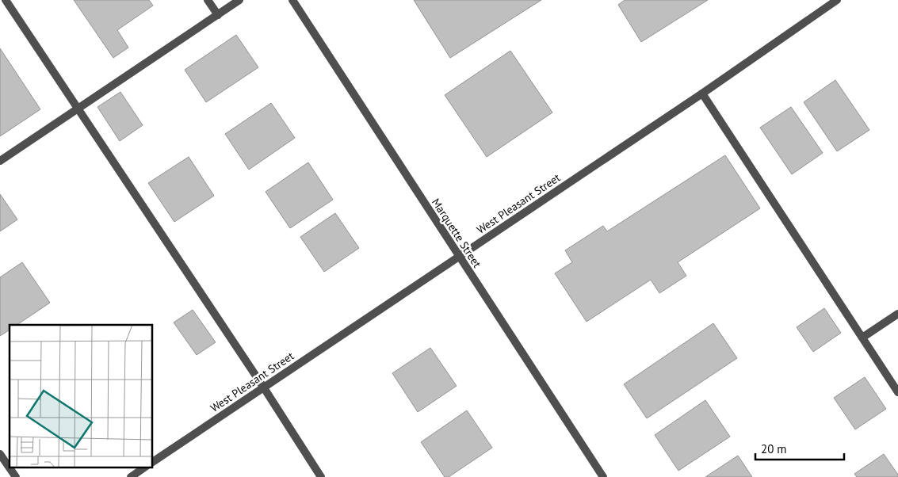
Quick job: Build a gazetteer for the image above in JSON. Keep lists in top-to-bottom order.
{
  "streets": {
    "street": ["West Pleasant Street", "Marquette Street"]
  },
  "crossings": [
    ["West Pleasant Street", "Marquette Street"]
  ],
  "scale_bar": "20 m"
}
